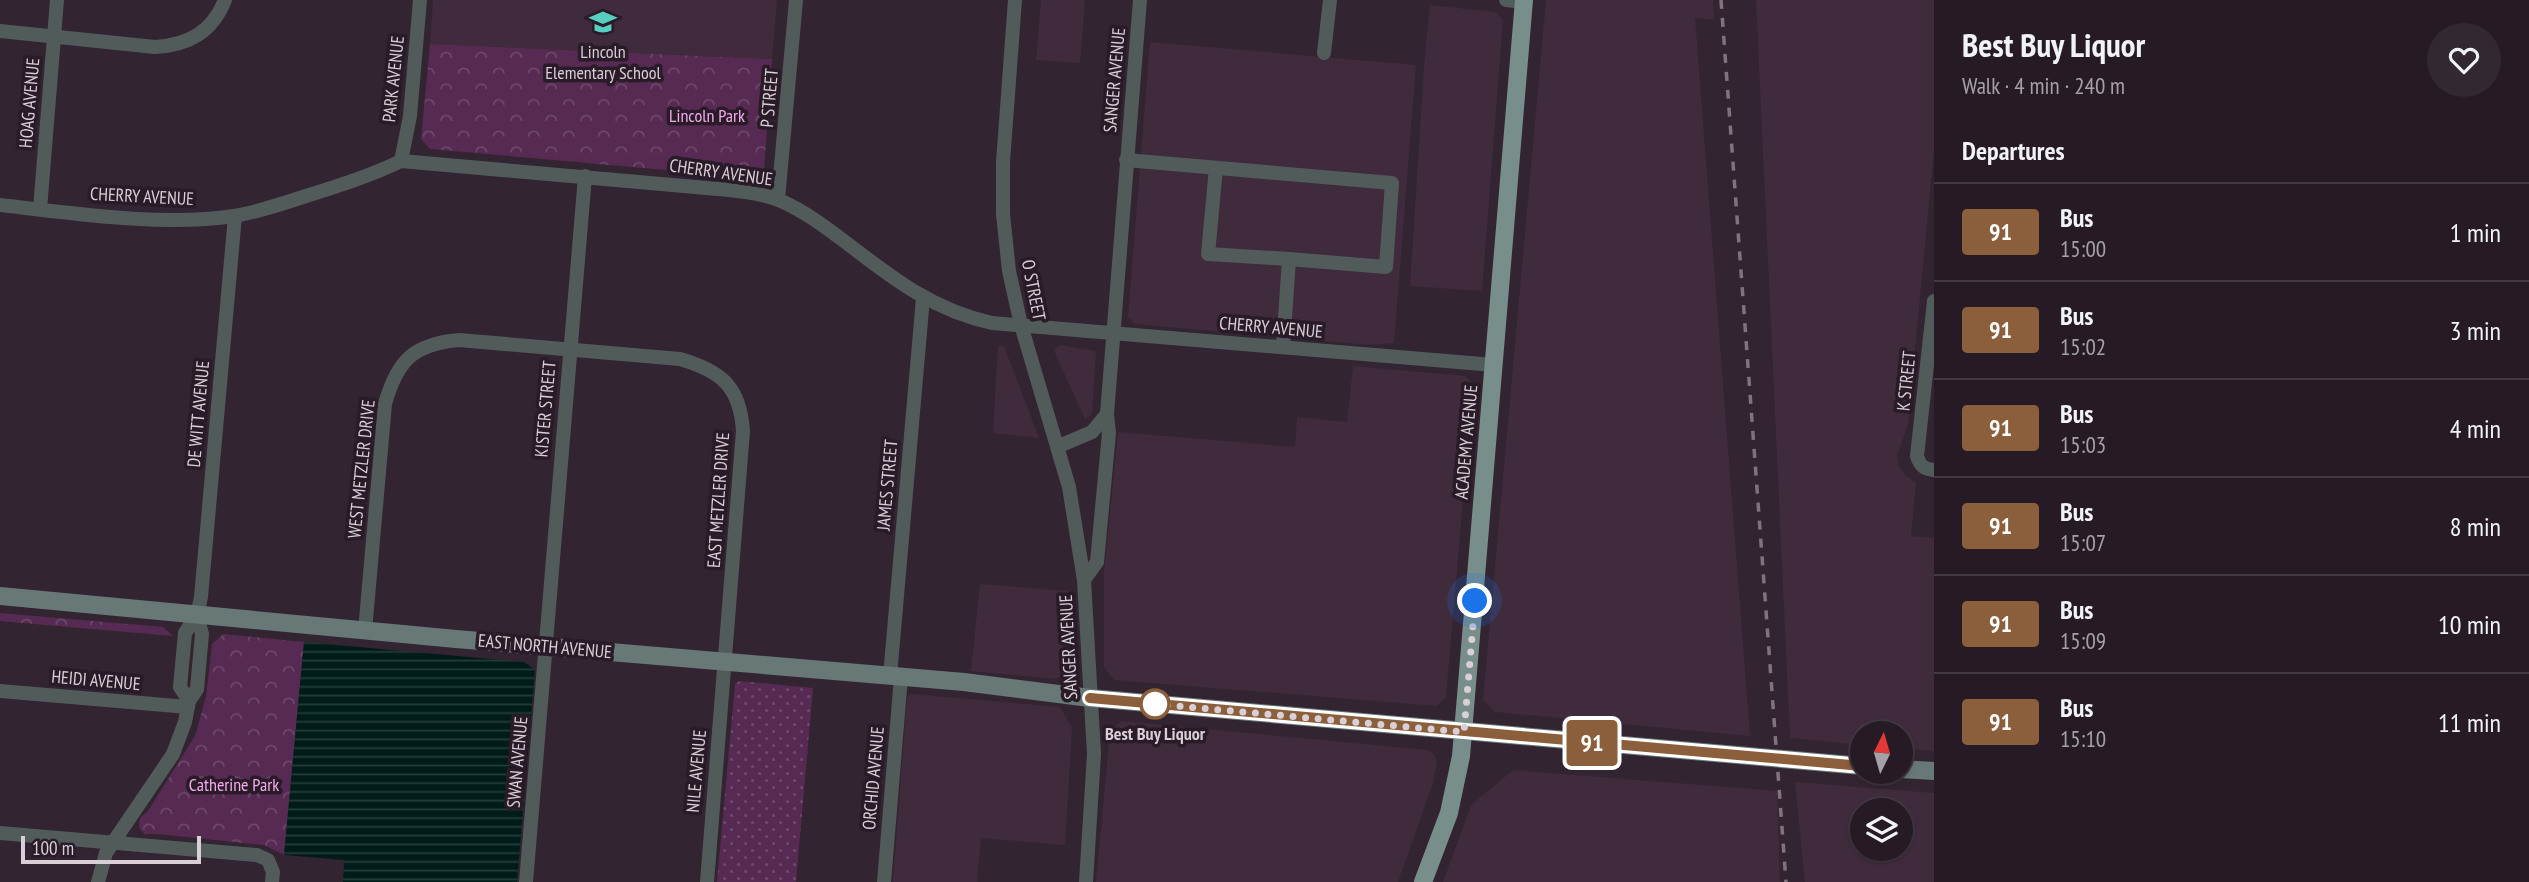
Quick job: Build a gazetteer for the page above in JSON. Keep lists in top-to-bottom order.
{
  "streets": {
    "main road": ["ACADEMY AVENUE"],
    "street": [
      "PARK AVENUE",
      "SANGER AVENUE",
      "P STREET",
      "HOAG AVENUE",
      "CHERRY AVENUE",
      "O STREET",
      "K STREET",
      "KISTER STREET",
      "DE WITT AVENUE",
      "WEST METZLER DRIVE",
      "JAMES STREET",
      "EAST METZLER DRIVE",
      "EAST NORTH AVENUE",
      "HEIDI AVENUE",
      "SWAN AVENUE",
      "NILE AVENUE",
      "ORCHID AVENUE"
    ]
  },
  "crossings": [
    ["PARK AVENUE", "CHERRY AVENUE"],
    ["SANGER AVENUE", "CHERRY AVENUE"],
    ["SANGER AVENUE", "O STREET"],
    ["SANGER AVENUE", "EAST NORTH AVENUE"],
    ["P STREET", "CHERRY AVENUE"],
    ["HOAG AVENUE", "CHERRY AVENUE"],
    ["CHERRY AVENUE", "O STREET"],
    ["CHERRY AVENUE", "KISTER STREET"],
    ["CHERRY AVENUE", "DE WITT AVENUE"],
    ["CHERRY AVENUE", "ACADEMY AVENUE"],
    ["CHERRY AVENUE", "JAMES STREET"],
    ["KISTER STREET", "WEST METZLER DRIVE"],
    ["KISTER STREET", "EAST METZLER DRIVE"],
    ["KISTER STREET", "EAST NORTH AVENUE"],
    ["KISTER STREET", "SWAN AVENUE"],
    ["DE WITT AVENUE", "EAST NORTH AVENUE"],
    ["DE WITT AVENUE", "HEIDI AVENUE"],
    ["ACADEMY AVENUE", "EAST NORTH AVENUE"],
    ["WEST METZLER DRIVE", "EAST METZLER DRIVE"],
    ["WEST METZLER DRIVE", "EAST NORTH AVENUE"],
    ["JAMES STREET", "EAST NORTH AVENUE"],
    ["JAMES STREET", "ORCHID AVENUE"],
    ["EAST METZLER DRIVE", "EAST NORTH AVENUE"],
    ["EAST METZLER DRIVE", "NILE AVENUE"],
    ["EAST NORTH AVENUE", "SWAN AVENUE"],
    ["EAST NORTH AVENUE", "NILE AVENUE"],
    ["EAST NORTH AVENUE", "ORCHID AVENUE"]
  ],
  "parks": ["Lincoln Park", "Catherine Park"],
  "places": {
    "school or university": ["Lincoln Elementary School"],
    "other": ["Best Buy Liquor"]
  },
  "lines": ["bus line 91"],
  "scale_bar": "100 m",
  "north": "top",
  "page": {
    "on_map": "91",
    "heading": [
      ["Best Buy Liquor", "Walk · 4 min · 240 m"],
      "Departures"
    ],
    "list": [
      {
        "mark": "91",
        "name": "Bus",
        "note": "15:00",
        "value": "1 min"
      },
      {
        "mark": "91",
        "name": "Bus",
        "note": "15:02",
        "value": "3 min"
      },
      {
        "mark": "91",
        "name": "Bus",
        "note": "15:03",
        "value": "4 min"
      },
      {
        "mark": "91",
        "name": "Bus",
        "note": "15:07",
        "value": "8 min"
      },
      {
        "mark": "91",
        "name": "Bus",
        "note": "15:09",
        "value": "10 min"
      },
      {
        "mark": "91",
        "name": "Bus",
        "note": "15:10",
        "value": "11 min"
      }
    ],
    "scale": "100 m"
  }
}
